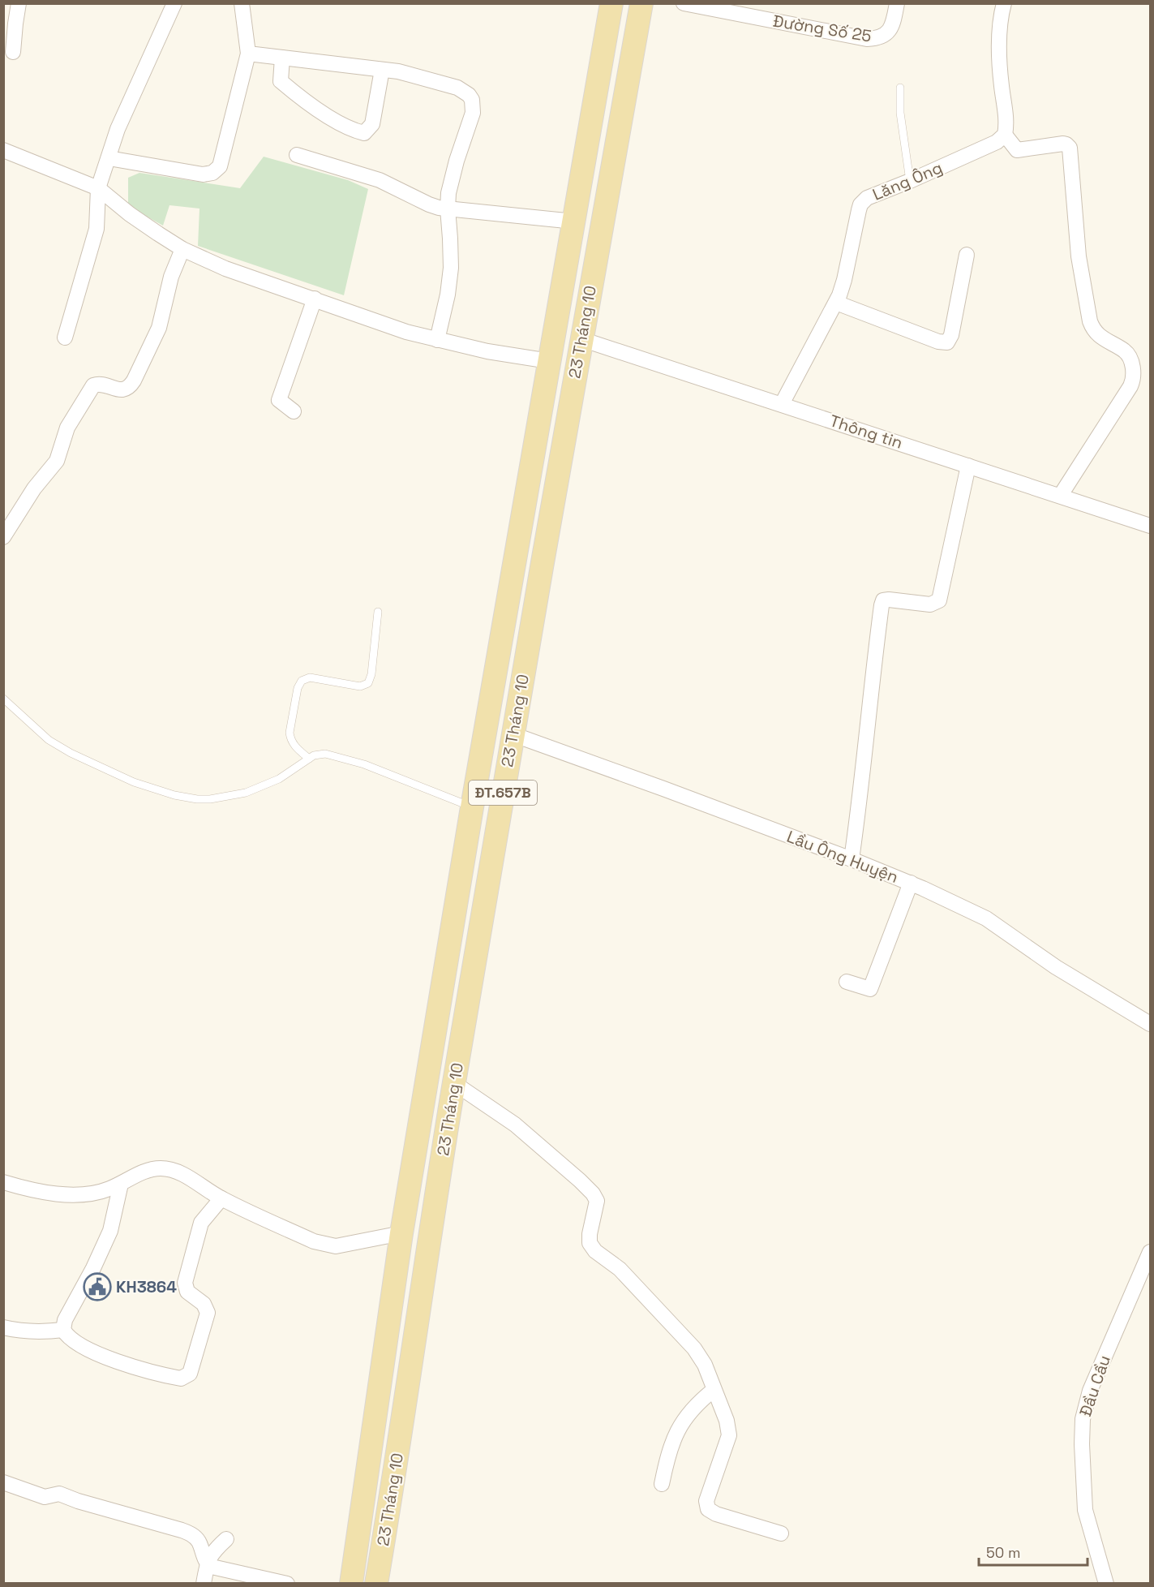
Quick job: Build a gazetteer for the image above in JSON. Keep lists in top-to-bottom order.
{
  "streets": {
    "main road": ["23 Tháng 10", "ĐT.657B"],
    "street": [
      "Đường Số 25",
      "Lăng Ông",
      "Thông tin",
      "Lầu Ông Huyện",
      "Đầu Cầu"
    ]
  },
  "crossings": [
    ["Lăng Ông", "Thông tin"],
    ["23 Tháng 10", "Thông tin"],
    ["23 Tháng 10", "Lầu Ông Huyện"]
  ],
  "places": {
    "public building": ["KH3864"]
  },
  "scale_bar": "50 m"
}
